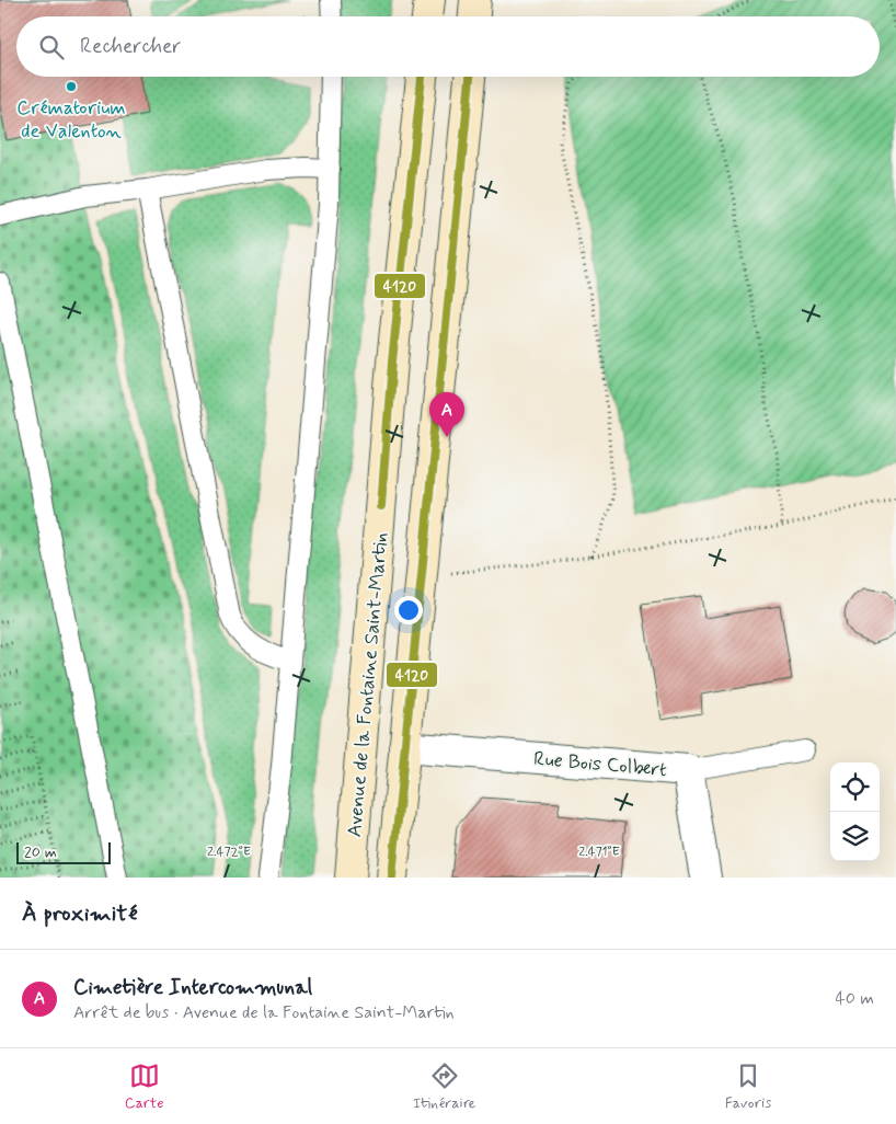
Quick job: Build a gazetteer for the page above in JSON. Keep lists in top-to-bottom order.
{
  "streets": {
    "main road": ["Avenue de la Fontaine Saint-Martin"],
    "street": ["Rue Bois Colbert"]
  },
  "places": ["Crématorium de Valenton"],
  "lines": ["transit line 4120"],
  "scale_bar": "20 m",
  "page": {
    "search": "Rechercher",
    "pins": "A",
    "scale": "20 m",
    "heading": "À proximité",
    "list": [
      {
        "mark": "A",
        "name": "Cimetière Intercommunal",
        "note": "Arrêt de bus · Avenue de la Fontaine Saint-Martin",
        "value": "40 m"
      }
    ],
    "nav": ["Carte", "Itinéraire", "Favoris"]
  },
  "coordinates": ["2.472°E", "2.471°E"]
}
